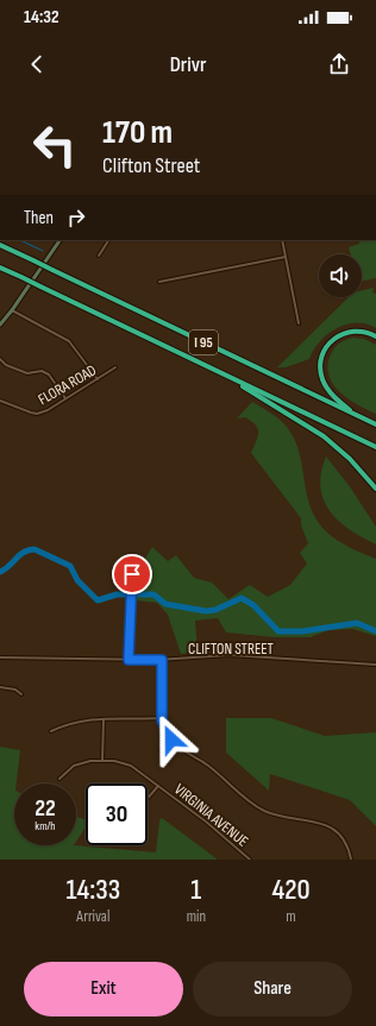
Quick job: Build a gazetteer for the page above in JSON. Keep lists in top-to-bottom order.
{
  "streets": {
    "highway": ["I 95"],
    "street": ["FLORA ROAD", "CLIFTON STREET", "VIRGINIA AVENUE"]
  },
  "page": {
    "status": "14:32",
    "header": "Drivr",
    "turn": ["170 m", "Clifton Street"],
    "then": "Then",
    "speed": "22 km/h",
    "limit": "30",
    "eta": [
      "14:33",
      "Arrival",
      "1",
      "min",
      "420",
      "m"
    ],
    "buttons": ["Exit", "Share"]
  }
}
